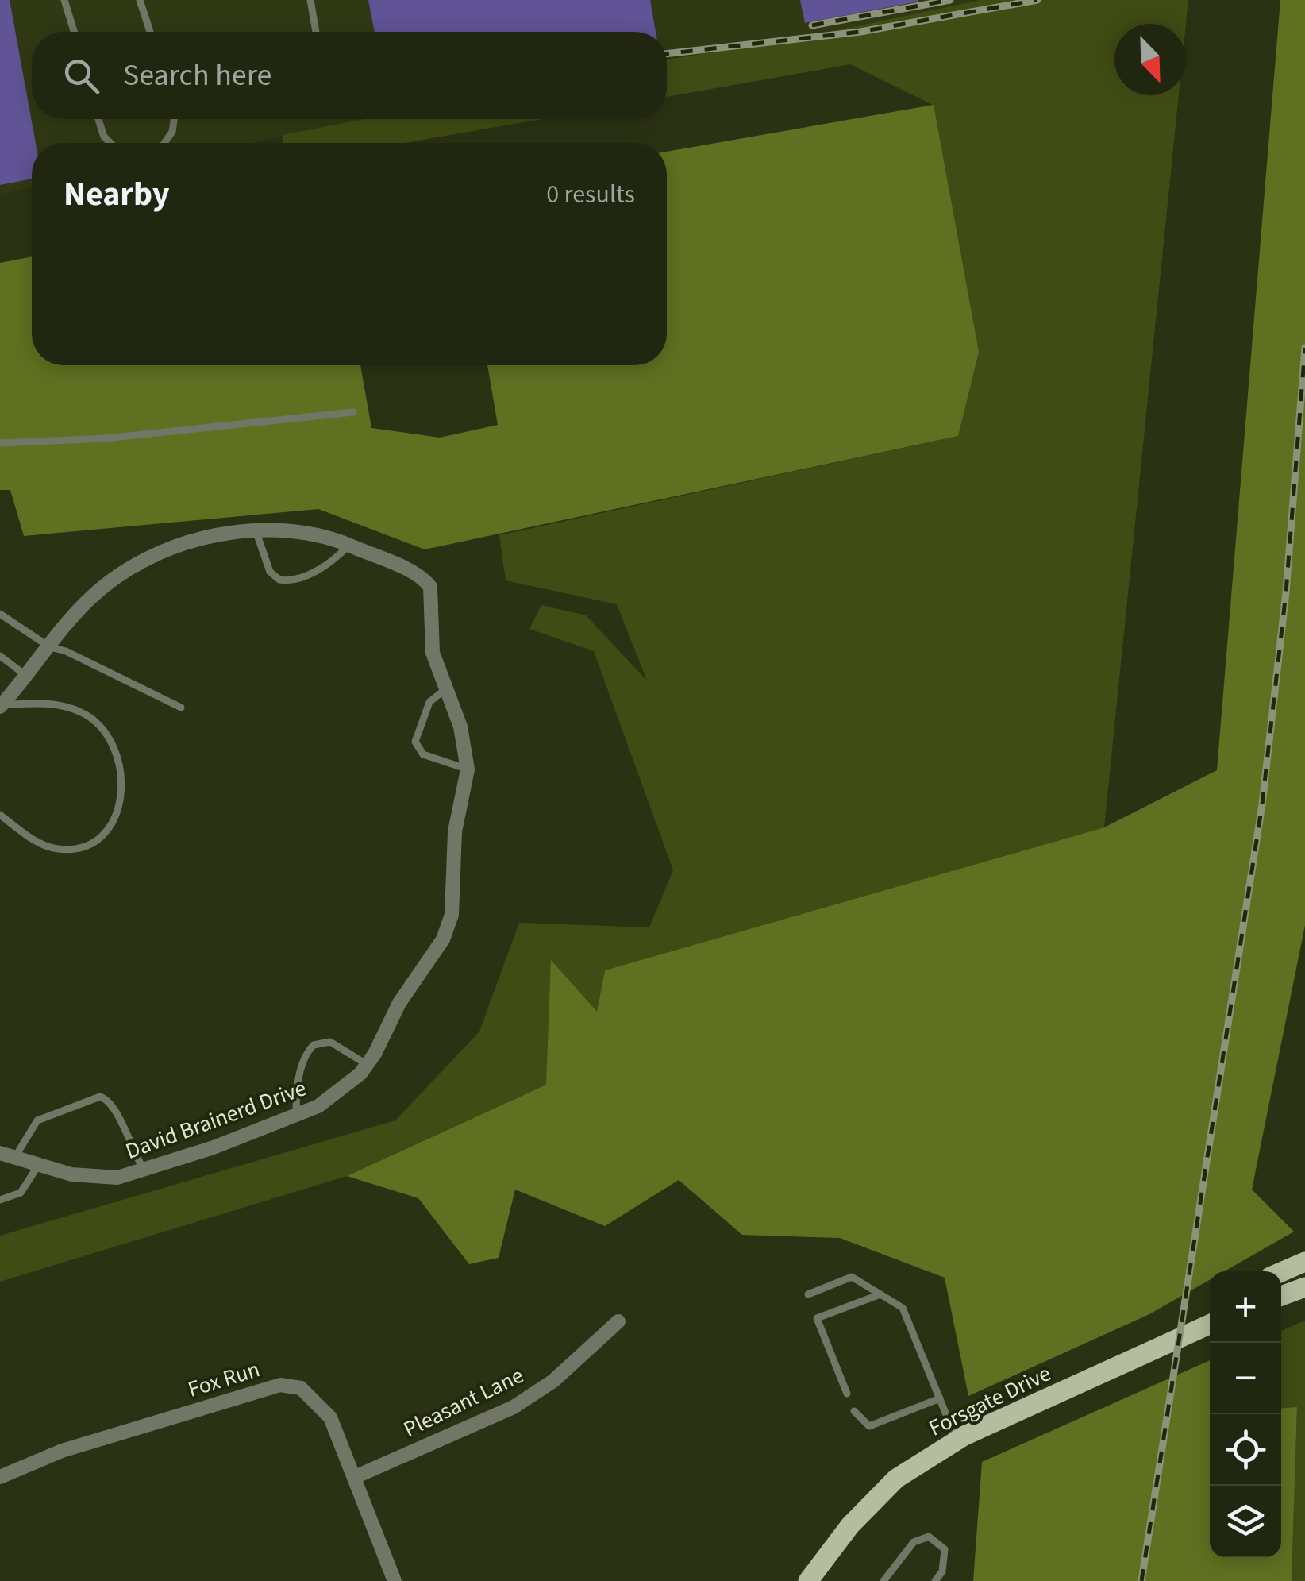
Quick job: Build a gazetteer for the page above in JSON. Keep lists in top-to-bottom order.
{
  "streets": {
    "main road": ["Forsgate Drive"],
    "street": ["David Brainerd Drive", "Fox Run", "Pleasant Lane"]
  },
  "crossings": [
    ["Fox Run", "Pleasant Lane"]
  ],
  "north": "bottom right",
  "page": {
    "search": "Search here",
    "heading": ["Nearby", "0 results"],
    "map_buttons": ["+", "−"]
  }
}
